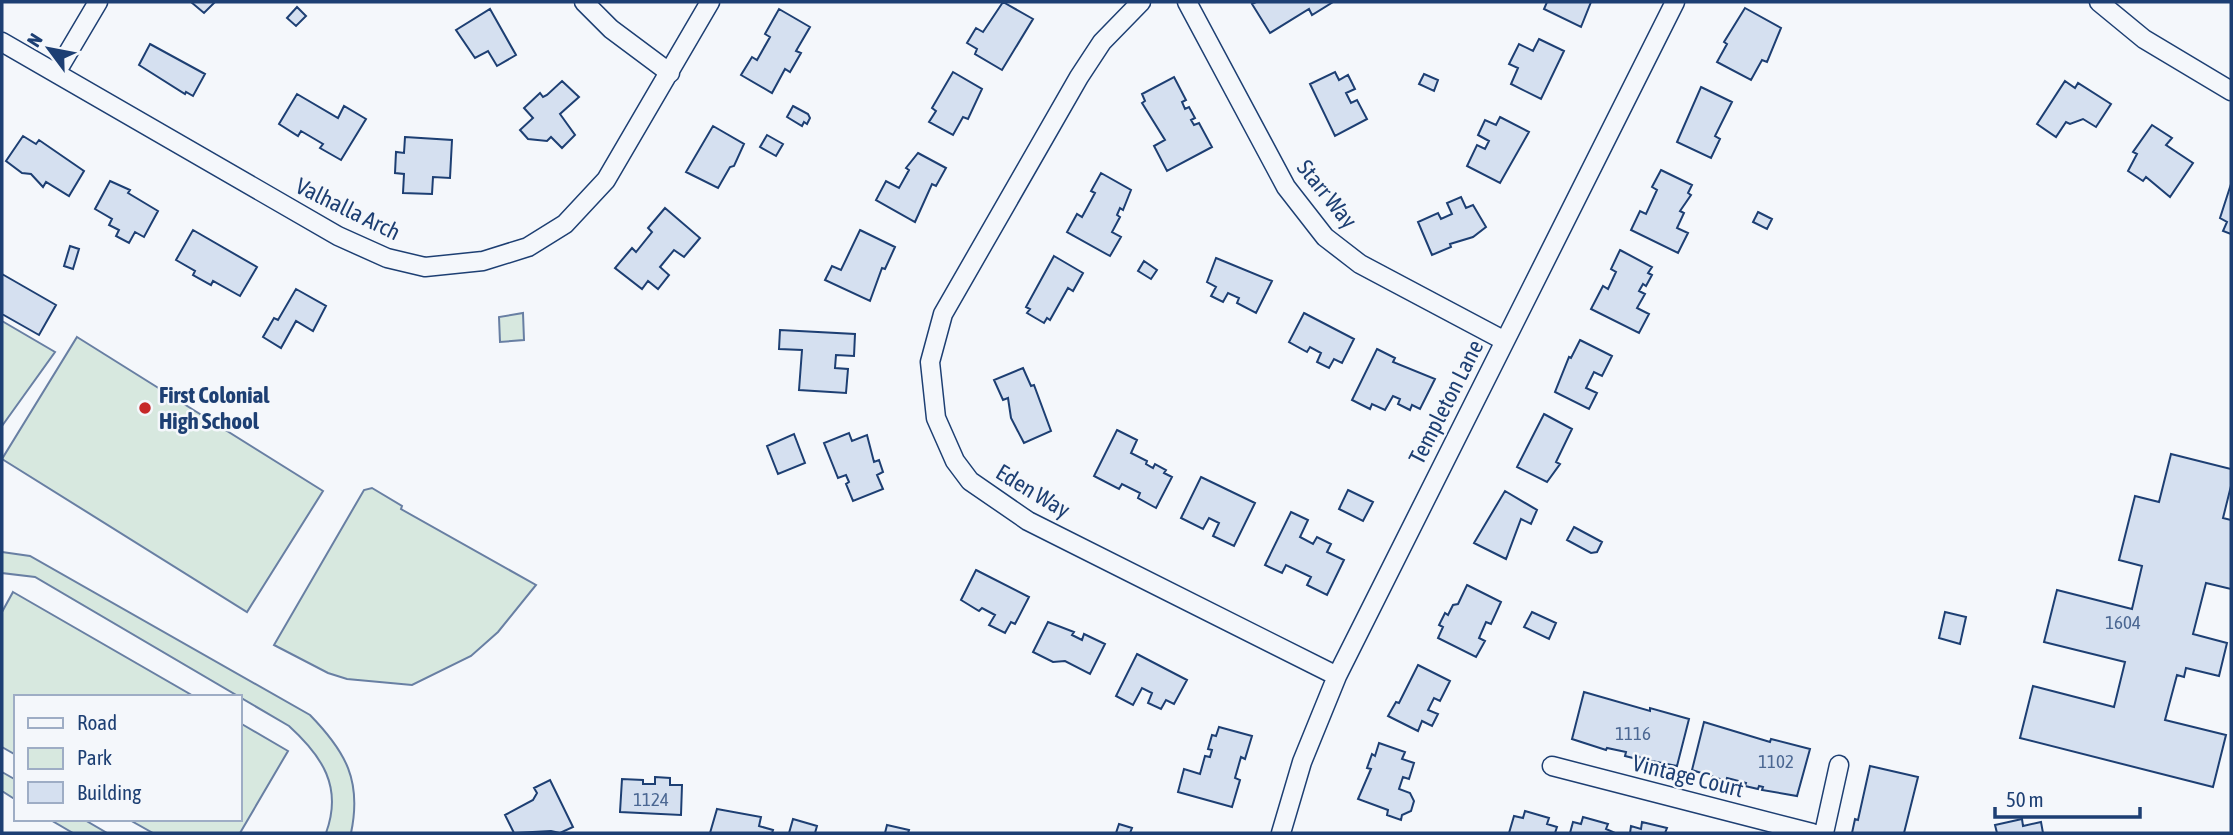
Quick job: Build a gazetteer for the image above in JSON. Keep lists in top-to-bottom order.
{
  "streets": {
    "street": [
      "Starr Way",
      "Valhalla Arch",
      "Templeton Lane",
      "Eden Way",
      "Vintage Court"
    ]
  },
  "crossings": [
    ["Starr Way", "Templeton Lane"],
    ["Templeton Lane", "Eden Way"]
  ],
  "places": ["First Colonial High School"],
  "house_numbers": [
    "1604",
    "1116",
    "1102",
    "1124"
  ],
  "legend": ["Road", "Park", "Building"],
  "scale_bar": "50 m",
  "north": "top left"
}
